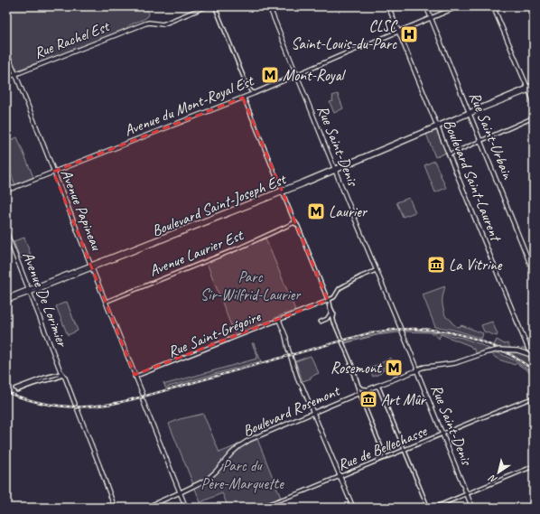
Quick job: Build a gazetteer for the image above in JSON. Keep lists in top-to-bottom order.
{
  "streets": {
    "main road": [
      "Rue Rachel Est",
      "Avenue du Mont-Royal Est",
      "Rue Saint-Urbain",
      "Rue Saint-Denis",
      "Boulevard Saint-Laurent",
      "Boulevard Saint-Joseph Est",
      "Avenue Papineau",
      "Avenue De Lorimier",
      "Boulevard Rosemont"
    ],
    "street": ["Avenue Laurier Est", "Rue Saint-Grégoire", "Rue de Bellechasse"]
  },
  "crossings": [
    ["Rue Rachel Est", "Avenue Papineau"],
    ["Avenue du Mont-Royal Est", "Rue Saint-Urbain"],
    ["Avenue du Mont-Royal Est", "Rue Saint-Denis"],
    ["Avenue du Mont-Royal Est", "Boulevard Saint-Laurent"],
    ["Avenue du Mont-Royal Est", "Avenue Papineau"],
    ["Rue Saint-Urbain", "Boulevard Saint-Joseph Est"],
    ["Rue Saint-Denis", "Boulevard Saint-Joseph Est"],
    ["Rue Saint-Denis", "Rue Saint-Grégoire"],
    ["Rue Saint-Denis", "Boulevard Rosemont"],
    ["Rue Saint-Denis", "Rue de Bellechasse"],
    ["Boulevard Saint-Laurent", "Boulevard Saint-Joseph Est"],
    ["Boulevard Saint-Joseph Est", "Avenue Papineau"],
    ["Boulevard Saint-Joseph Est", "Avenue De Lorimier"],
    ["Avenue Papineau", "Avenue Laurier Est"],
    ["Avenue Papineau", "Rue Saint-Grégoire"]
  ],
  "parks": ["Parc Sir-Wilfrid-Laurier", "Parc du Père-Marquette"],
  "places": {
    "hospital": ["CLSC Saint-Louis-du-Parc"],
    "metro station": ["Mont-Royal", "Laurier", "Rosemont"],
    "museum": ["La Vitrine", "Art Mûr"]
  },
  "north": "bottom left"
}
